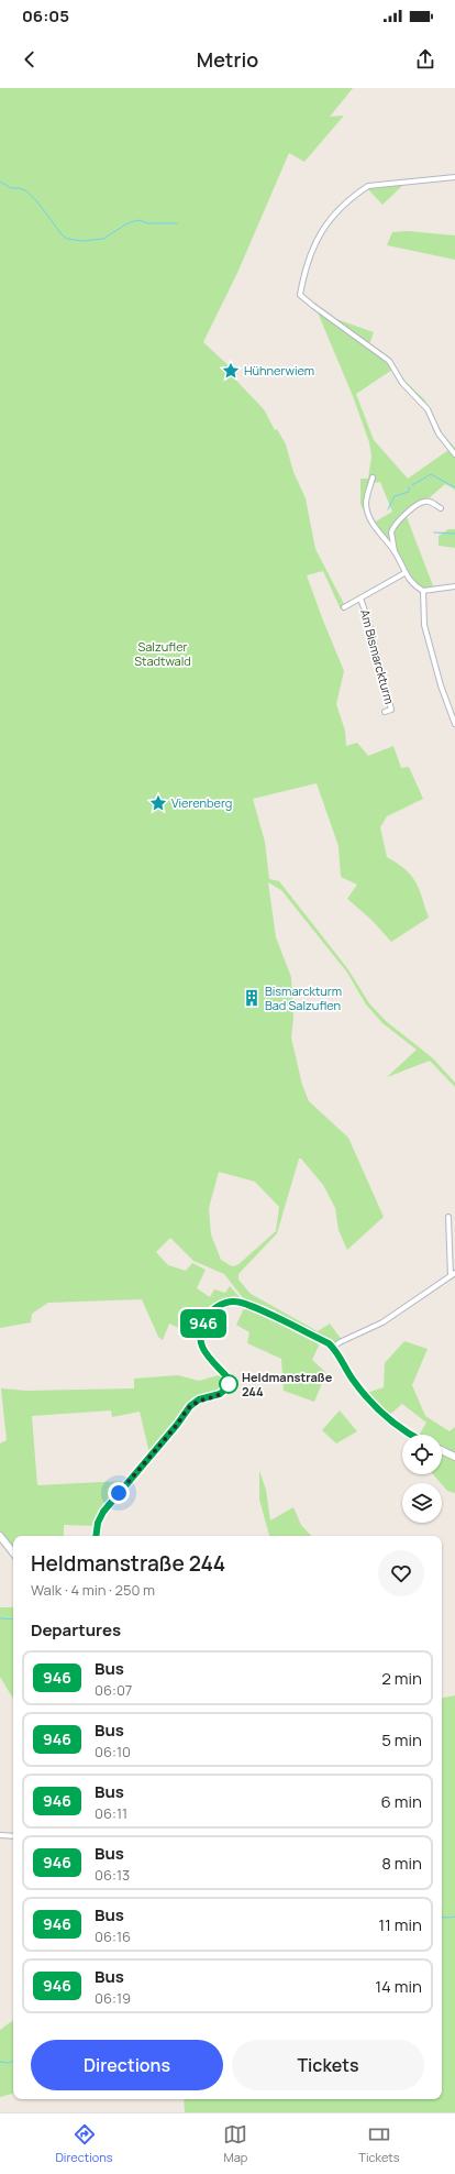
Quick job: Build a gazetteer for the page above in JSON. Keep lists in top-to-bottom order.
{
  "streets": {
    "street": ["Am Bismarckturm"]
  },
  "parks": ["Salzufler Stadtwald"],
  "places": {
    "place": ["Hühnerwiem", "Vierenberg"],
    "building": ["Bismarckturm Bad Salzuflen"],
    "other": ["Heldmanstraße 244"]
  },
  "lines": ["bus line 946"],
  "page": {
    "status": "06:05",
    "header": "Metrio",
    "on_map": "946",
    "heading": [
      ["Heldmanstraße 244", "Walk · 4 min · 250 m"],
      "Departures"
    ],
    "list": [
      {
        "mark": "946",
        "name": "Bus",
        "note": "06:07",
        "value": "2 min"
      },
      {
        "mark": "946",
        "name": "Bus",
        "note": "06:10",
        "value": "5 min"
      },
      {
        "mark": "946",
        "name": "Bus",
        "note": "06:11",
        "value": "6 min"
      },
      {
        "mark": "946",
        "name": "Bus",
        "note": "06:13",
        "value": "8 min"
      },
      {
        "mark": "946",
        "name": "Bus",
        "note": "06:16",
        "value": "11 min"
      },
      {
        "mark": "946",
        "name": "Bus",
        "note": "06:19",
        "value": "14 min"
      }
    ],
    "buttons": ["Directions", "Tickets"],
    "tabs": ["Directions", "Map", "Tickets"]
  }
}
